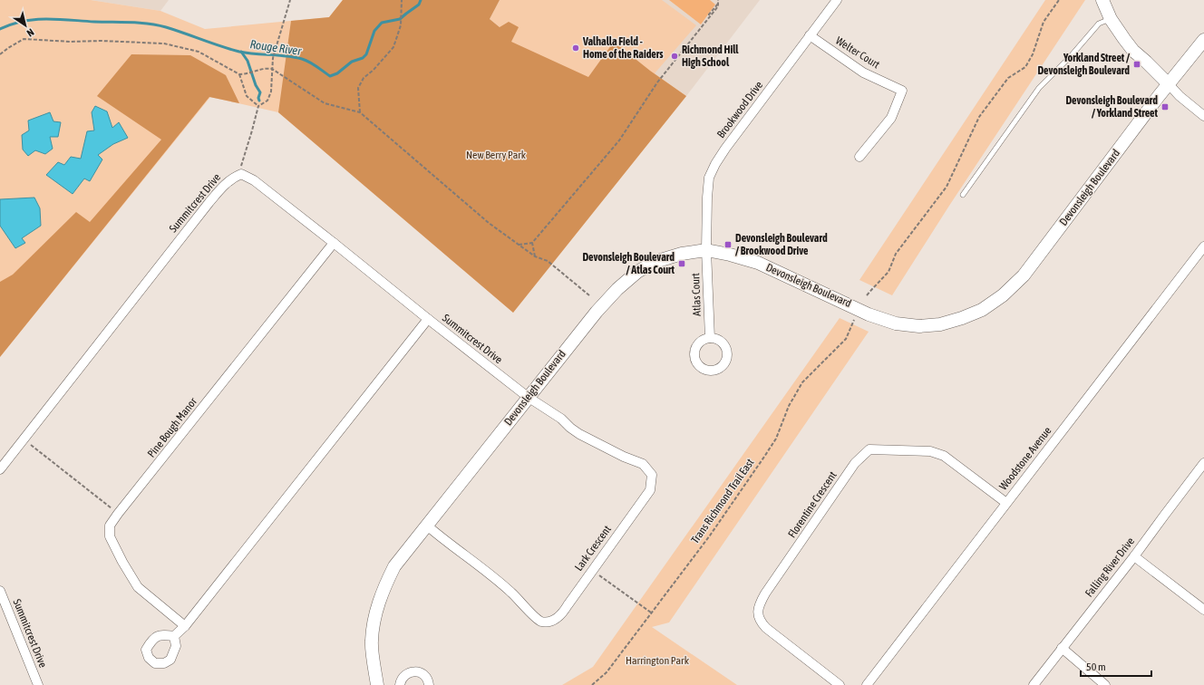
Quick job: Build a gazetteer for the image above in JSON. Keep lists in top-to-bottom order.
{
  "streets": {
    "street": [
      "Welter Court",
      "Brookwood Drive",
      "Devonsleigh Boulevard",
      "Summitcrest Drive",
      "Atlas Court",
      "Pine Bough Manor",
      "Woodstone Avenue",
      "Florentine Crescent",
      "Lark Crescent",
      "Falling River Drive"
    ],
    "path": ["Trans Richmond Trail East"]
  },
  "crossings": [
    ["Welter Court", "Brookwood Drive"],
    ["Brookwood Drive", "Devonsleigh Boulevard"],
    ["Brookwood Drive", "Atlas Court"],
    ["Devonsleigh Boulevard", "Summitcrest Drive"],
    ["Devonsleigh Boulevard", "Atlas Court"],
    ["Devonsleigh Boulevard", "Lark Crescent"],
    ["Summitcrest Drive", "Pine Bough Manor"],
    ["Summitcrest Drive", "Lark Crescent"],
    ["Woodstone Avenue", "Florentine Crescent"]
  ],
  "water": ["Rouge River"],
  "parks": ["New Berry Park", "Harrington Park"],
  "places": {
    "other": ["Valhalla Field - Home of the Raiders", "Richmond Hill High School"],
    "transit": [
      "Yorkland Street / Devonsleigh Boulevard",
      "Devonsleigh Boulevard / Yorkland Street",
      "Devonsleigh Boulevard / Brookwood Drive",
      "Devonsleigh Boulevard / Atlas Court"
    ]
  },
  "scale_bar": "50 m",
  "north": "bottom right"
}
